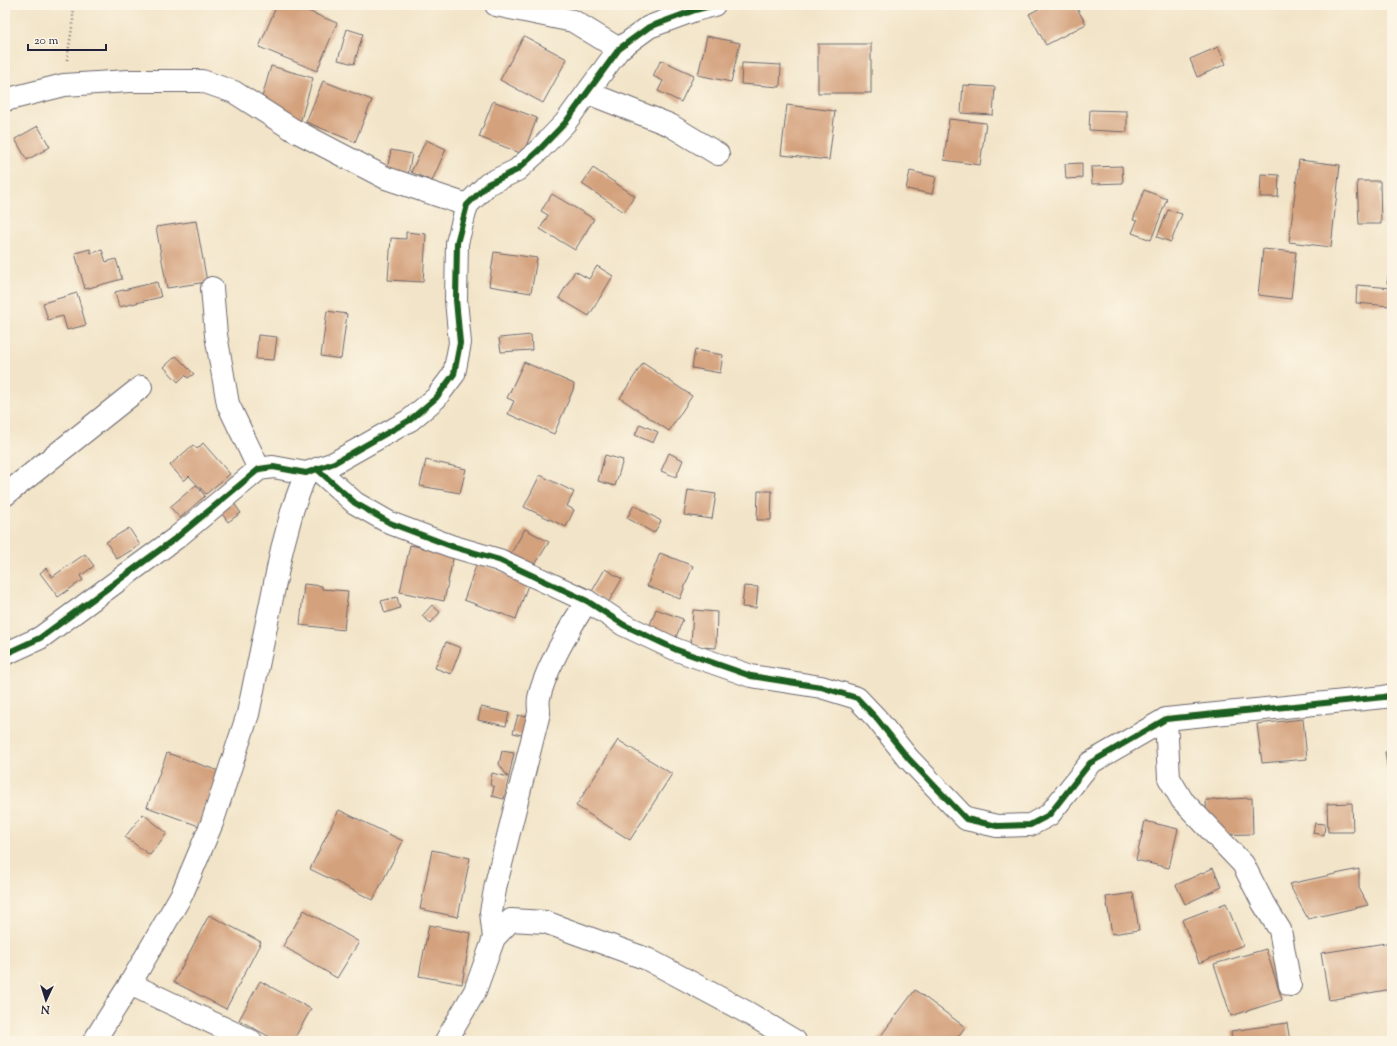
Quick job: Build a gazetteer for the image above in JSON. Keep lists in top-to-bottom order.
{
  "scale_bar": "20 m",
  "north": "bottom"
}
